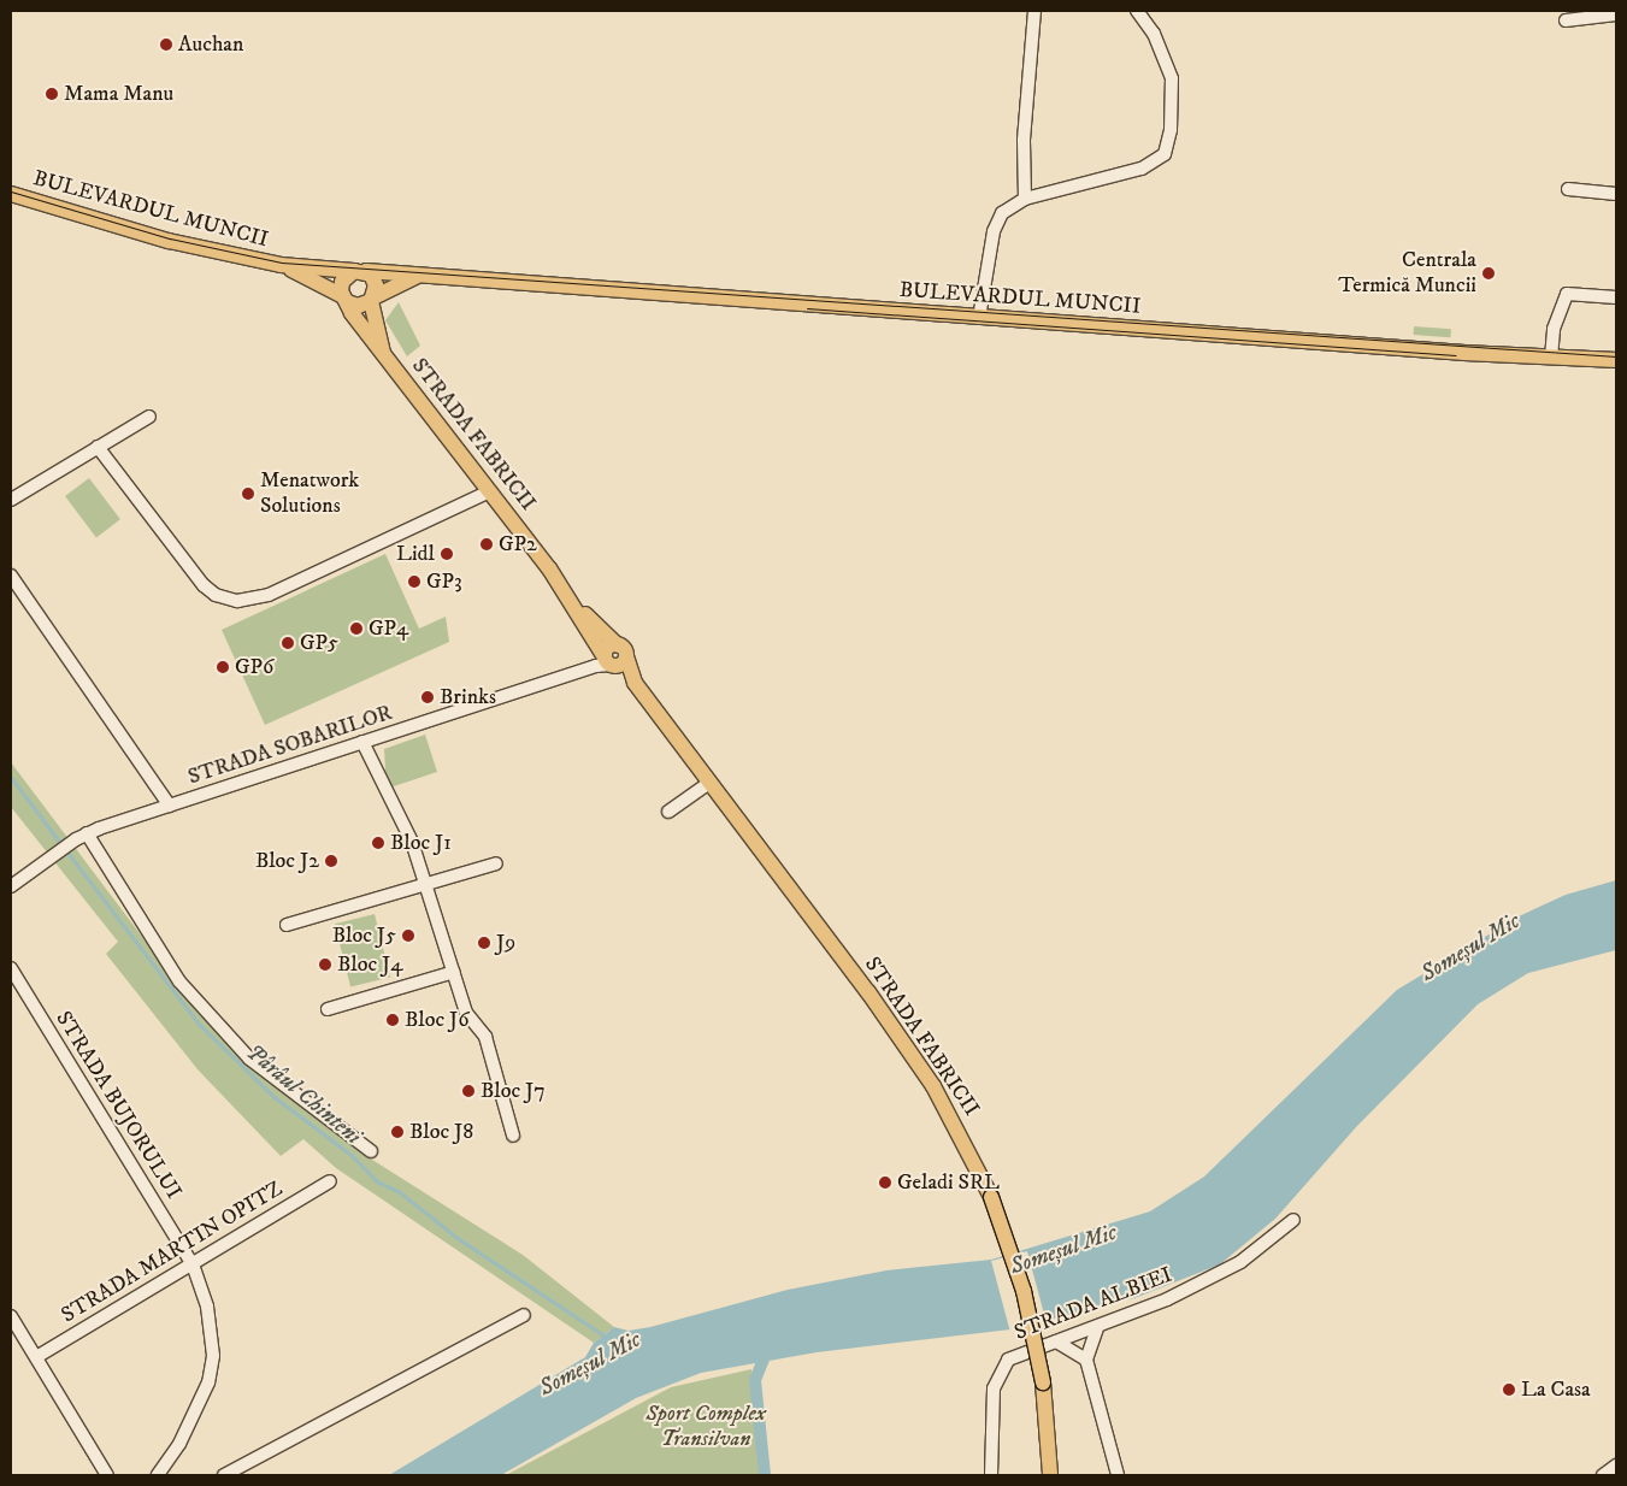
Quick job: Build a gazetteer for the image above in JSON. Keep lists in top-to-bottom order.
{
  "streets": {
    "main road": ["BULEVARDUL MUNCII", "STRADA FABRICII"],
    "street": [
      "STRADA SOBARILOR",
      "STRADA BUJORULUI",
      "STRADA MARTIN OPITZ",
      "STRADA ALBIEI"
    ]
  },
  "crossings": [
    ["BULEVARDUL MUNCII", "STRADA FABRICII"],
    ["STRADA FABRICII", "STRADA SOBARILOR"],
    ["STRADA BUJORULUI", "STRADA MARTIN OPITZ"]
  ],
  "water": ["Someșul Mic", "Pârâul Chinteni"],
  "parks": ["Sport Complex Transilvan"],
  "places": [
    "Auchan",
    "Mama Manu",
    "Centrala Termică Muncii",
    "Menatwork Solutions",
    "GP2",
    "Lidl",
    "GP3",
    "GP4",
    "GP5",
    "GP6",
    "Brinks",
    "Bloc J1",
    "Bloc J2",
    "Bloc J5",
    "J9",
    "Bloc J4",
    "Bloc J6",
    "Bloc J7",
    "Bloc J8",
    "Geladi SRL",
    "La Casa"
  ]
}
